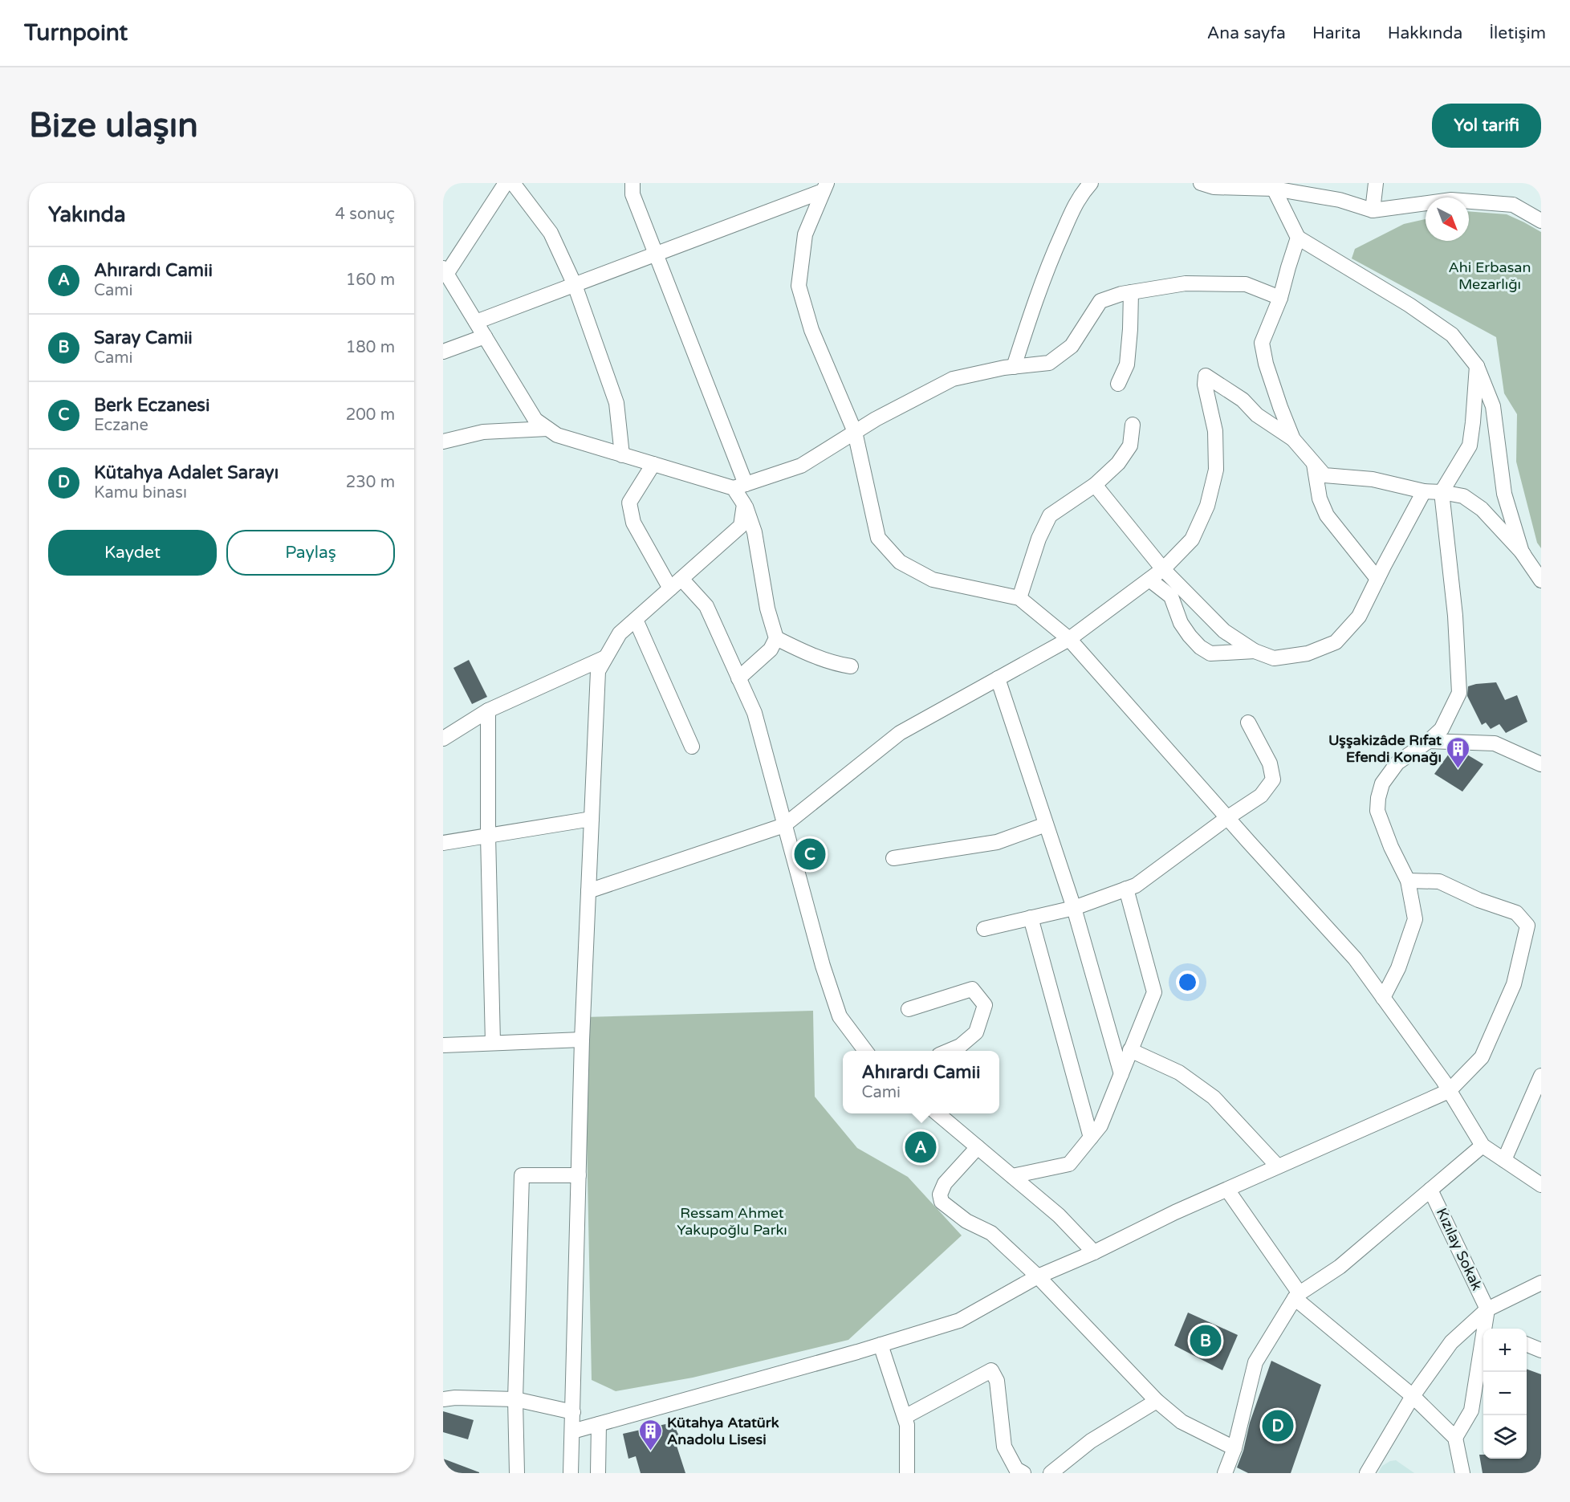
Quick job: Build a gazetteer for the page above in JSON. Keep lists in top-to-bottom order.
{
  "streets": {
    "street": ["Kızılay Sokak"]
  },
  "parks": ["Ahi Erbasan Mezarlığı", "Ressam Ahmet Yakupoğlu Parkı"],
  "places": {
    "building": ["Uşşakizâde Rıfat Efendi Konağı", "Kütahya Atatürk Anadolu Lisesi"]
  },
  "north": "bottom right",
  "page": {
    "header": "Turnpoint",
    "nav": [
      "Ana sayfa",
      "Harita",
      "Hakkında",
      "İletişim"
    ],
    "buttons": [
      "Yol tarifi",
      ["Kaydet", "Paylaş"]
    ],
    "title": "Bize ulaşın",
    "heading": ["Yakında", "4 sonuç"],
    "list": [
      {
        "mark": "A",
        "name": "Ahırardı Camii",
        "note": "Cami",
        "value": "160 m"
      },
      {
        "mark": "B",
        "name": "Saray Camii",
        "note": "Cami",
        "value": "180 m"
      },
      {
        "mark": "C",
        "name": "Berk Eczanesi",
        "note": "Eczane",
        "value": "200 m"
      },
      {
        "mark": "D",
        "name": "Kütahya Adalet Sarayı",
        "note": "Kamu binası",
        "value": "230 m"
      }
    ],
    "pins": [
      "C",
      "A",
      "B",
      "D"
    ],
    "popup": ["Ahırardı Camii", "Cami"],
    "map_buttons": ["+", "−"]
  }
}
